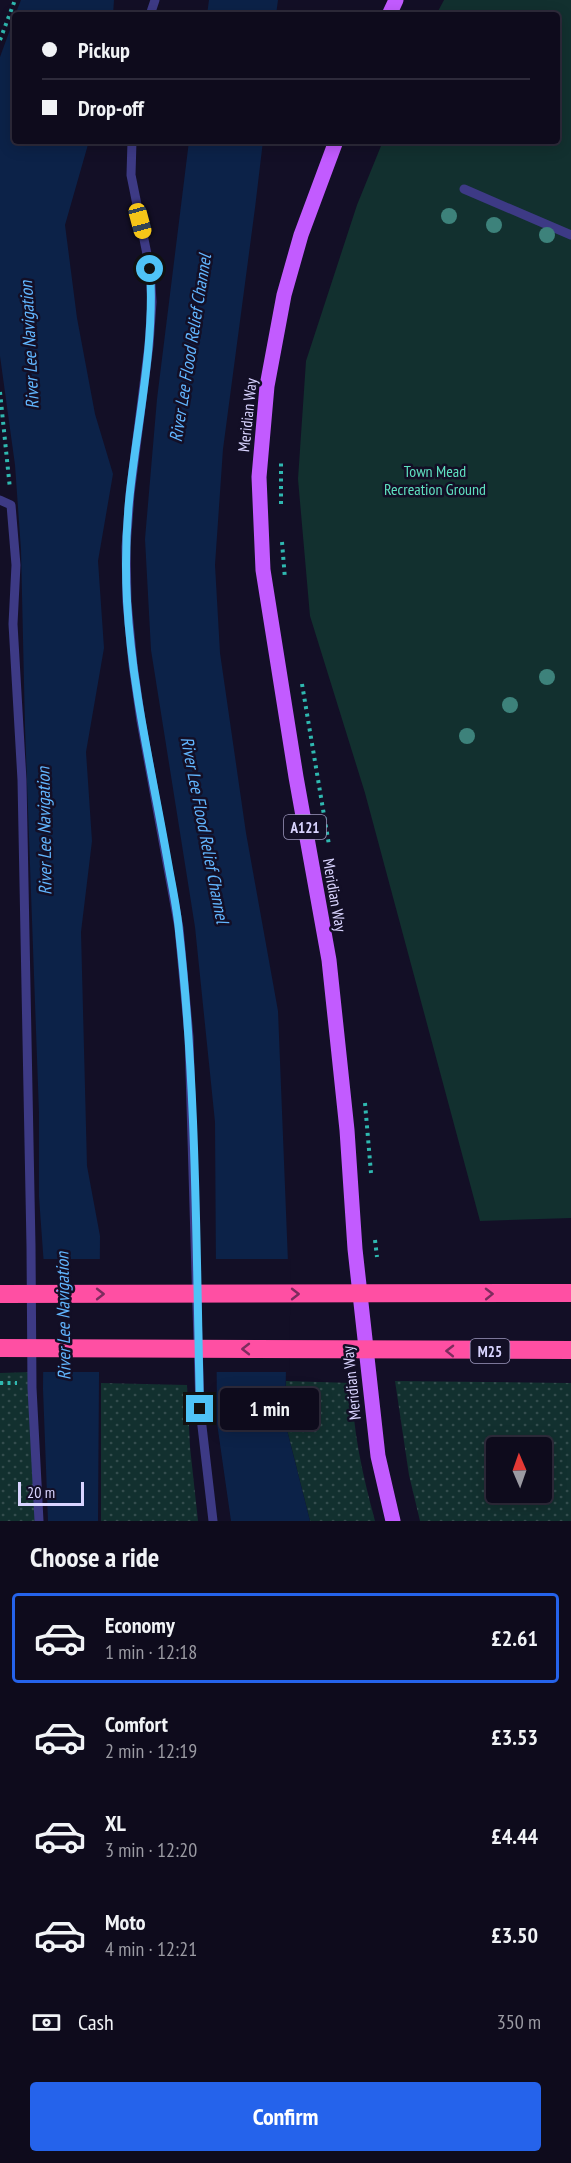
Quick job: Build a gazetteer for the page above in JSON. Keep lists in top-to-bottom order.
{
  "streets": {
    "highway": ["M25"],
    "main road": ["Meridian Way", "A121"]
  },
  "water": ["River Lee Navigation", "River Lee Flood Relief Channel"],
  "parks": ["Town Mead Recreation Ground"],
  "scale_bar": "20 m",
  "north": "top",
  "page": {
    "banner": ["Pickup", "Drop-off"],
    "bubble": "1 min",
    "scale": "20 m",
    "heading": "Choose a ride",
    "list": [
      {
        "name": "Economy",
        "note": "1 min · 12:18",
        "value": "£2.61"
      },
      {
        "name": "Comfort",
        "note": "2 min · 12:19",
        "value": "£3.53"
      },
      {
        "name": "XL",
        "note": "3 min · 12:20",
        "value": "£4.44"
      },
      {
        "name": "Moto",
        "note": "4 min · 12:21",
        "value": "£3.50"
      }
    ],
    "pay": ["Cash", "350 m"],
    "buttons": "Confirm"
  }
}
